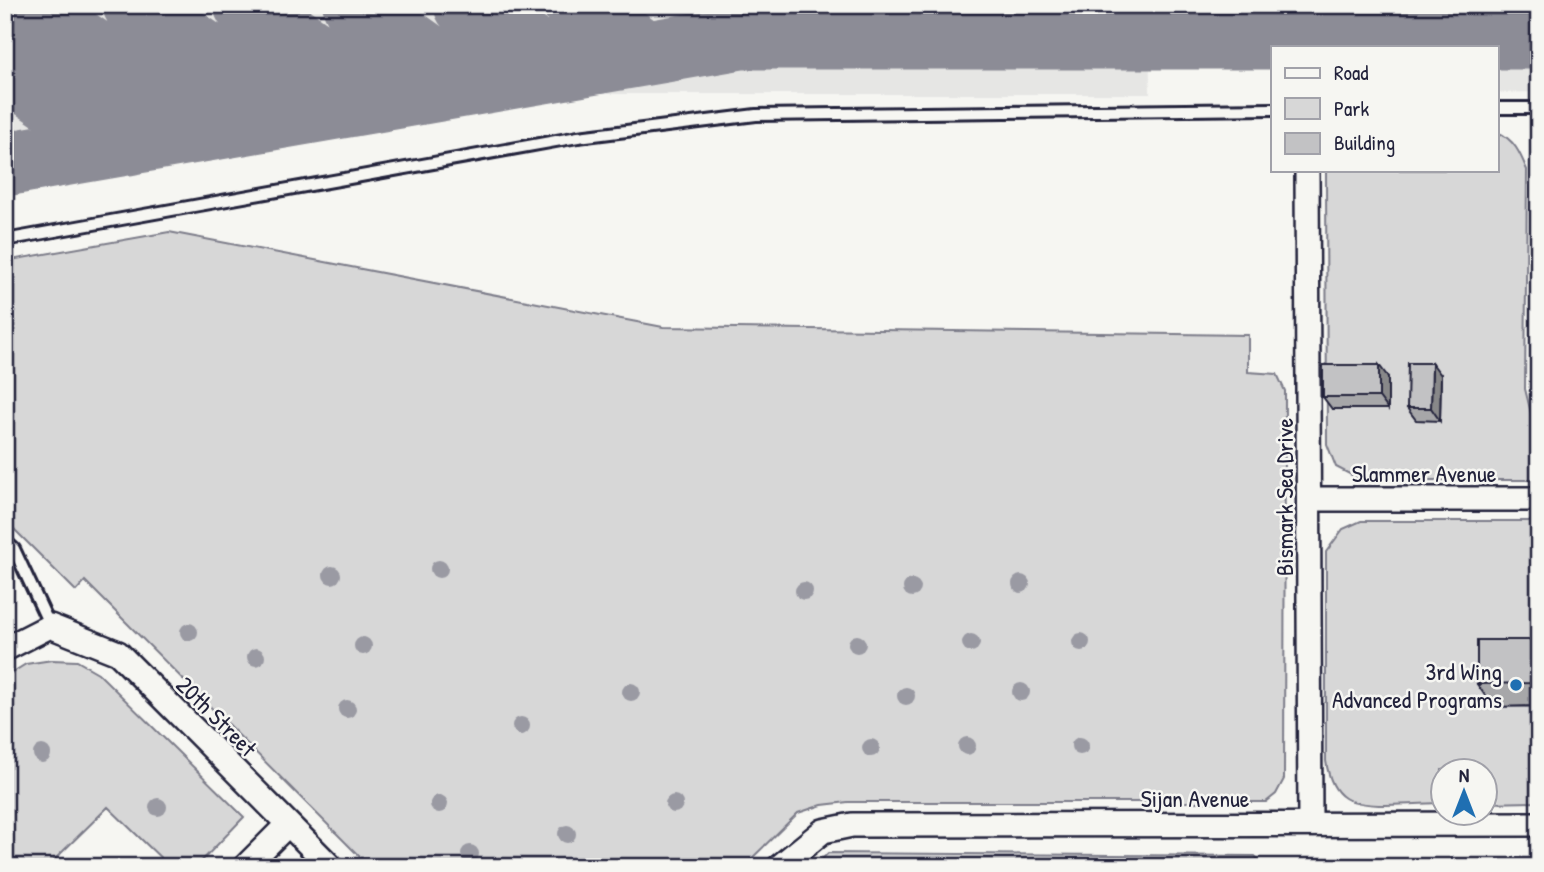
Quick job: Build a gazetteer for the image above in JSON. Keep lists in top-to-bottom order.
{
  "streets": {
    "street": [
      "Slammer Avenue",
      "Bismark Sea Drive",
      "20th Street",
      "Sijan Avenue"
    ]
  },
  "crossings": [
    ["Slammer Avenue", "Bismark Sea Drive"],
    ["Bismark Sea Drive", "Sijan Avenue"]
  ],
  "places": ["3rd Wing Advanced Programs"],
  "legend": ["Road", "Park", "Building"],
  "north": "top"
}
